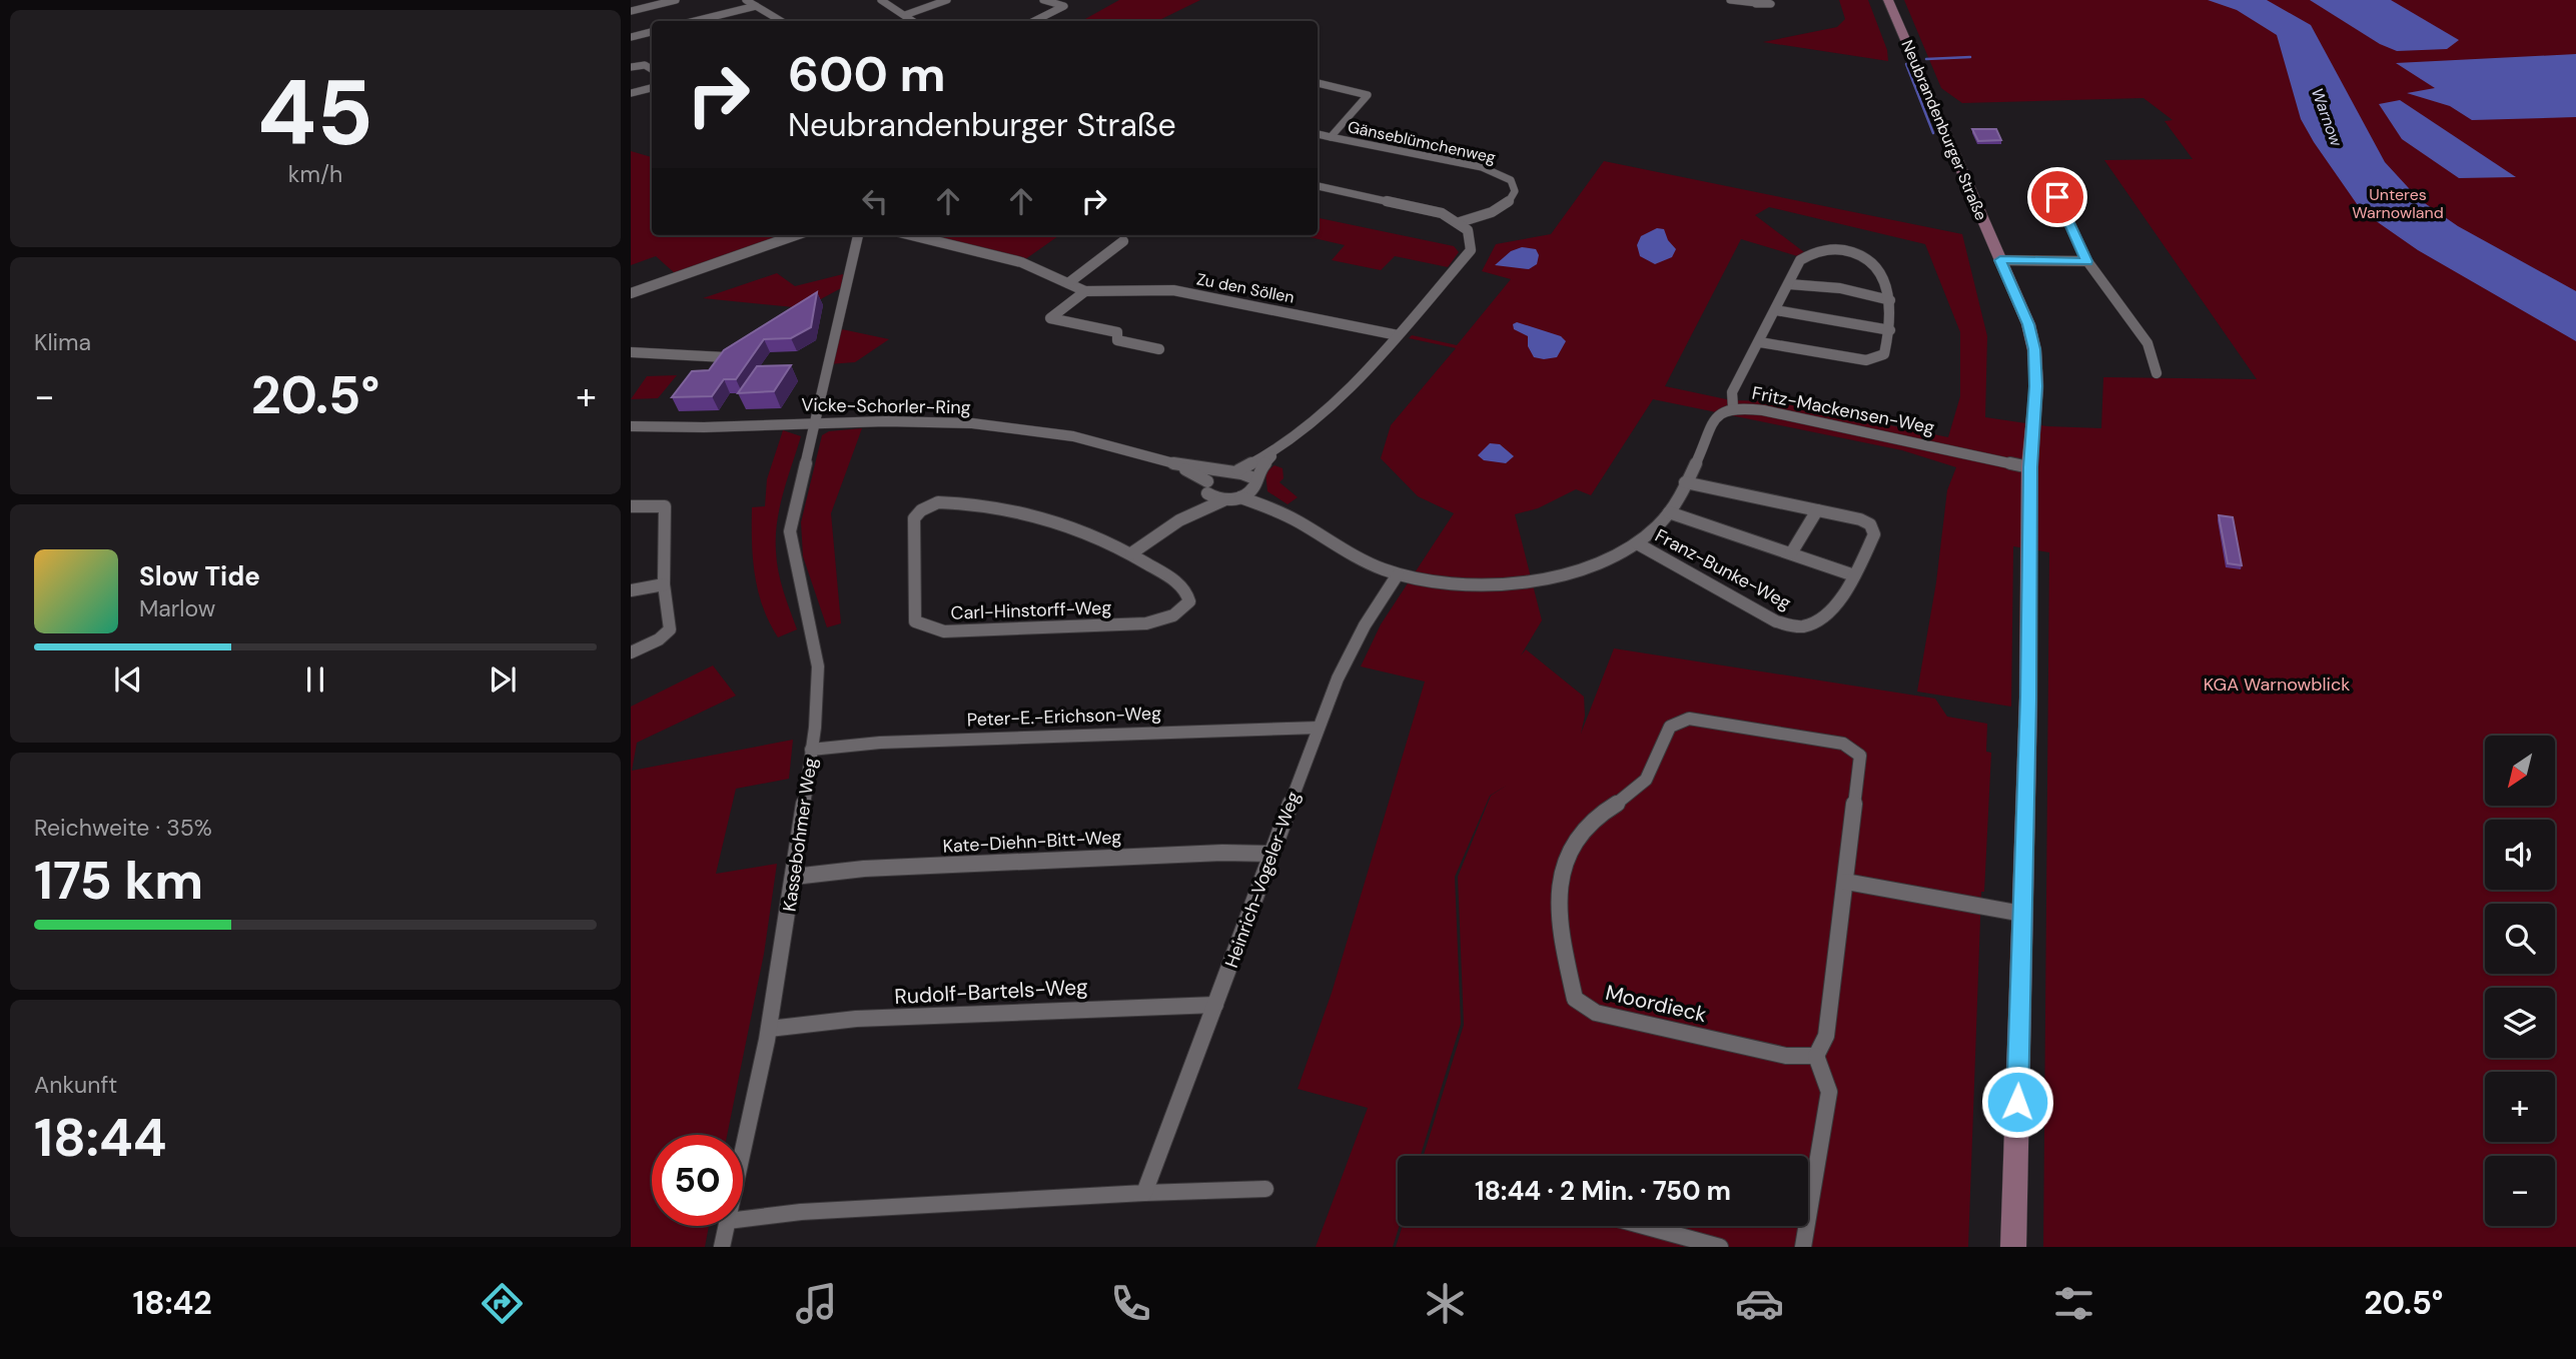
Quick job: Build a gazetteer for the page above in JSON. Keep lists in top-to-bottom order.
{
  "streets": {
    "main road": ["Neubrandenburger Straße"],
    "street": [
      "Gänseblümchenweg",
      "Zu den Söllen",
      "Vicke-Schorler-Ring",
      "Fritz-Mackensen-Weg",
      "Franz-Bunke-Weg",
      "Carl-Hinstorff-Weg",
      "Peter-E.-Erichson-Weg",
      "Kassebohmer Weg",
      "Kate-Diehn-Bitt-Weg",
      "Heinrich-Vogeler-Weg",
      "Rudolf-Bartels-Weg",
      "Moordieck"
    ]
  },
  "crossings": [
    ["Neubrandenburger Straße", "Fritz-Mackensen-Weg"],
    ["Gänseblümchenweg", "Vicke-Schorler-Ring"],
    ["Zu den Söllen", "Vicke-Schorler-Ring"],
    ["Vicke-Schorler-Ring", "Fritz-Mackensen-Weg"],
    ["Vicke-Schorler-Ring", "Kassebohmer Weg"],
    ["Fritz-Mackensen-Weg", "Franz-Bunke-Weg"],
    ["Fritz-Mackensen-Weg", "Heinrich-Vogeler-Weg"],
    ["Peter-E.-Erichson-Weg", "Kassebohmer Weg"],
    ["Peter-E.-Erichson-Weg", "Heinrich-Vogeler-Weg"],
    ["Kassebohmer Weg", "Kate-Diehn-Bitt-Weg"],
    ["Kassebohmer Weg", "Rudolf-Bartels-Weg"],
    ["Kate-Diehn-Bitt-Weg", "Heinrich-Vogeler-Weg"],
    ["Heinrich-Vogeler-Weg", "Rudolf-Bartels-Weg"]
  ],
  "water": ["Warnow"],
  "parks": ["Unteres Warnowland", "KGA Warnowblick"],
  "north": "bottom left",
  "page": {
    "tile": [
      ["45", "km/h"],
      "Klima",
      ["Reichweite · 35%", "175 km"],
      ["Ankunft", "18:44"]
    ],
    "turn": ["600 m", "Neubrandenburger Straße"],
    "heat": ["−", "20.5°", "+"],
    "song": ["Slow Tide", "Marlow"],
    "map_buttons": ["+", "−"],
    "limit": "50",
    "trip": "18:44 · 2 Min. · 750 m",
    "tabs": ["18:42", "20.5°"]
  }
}
